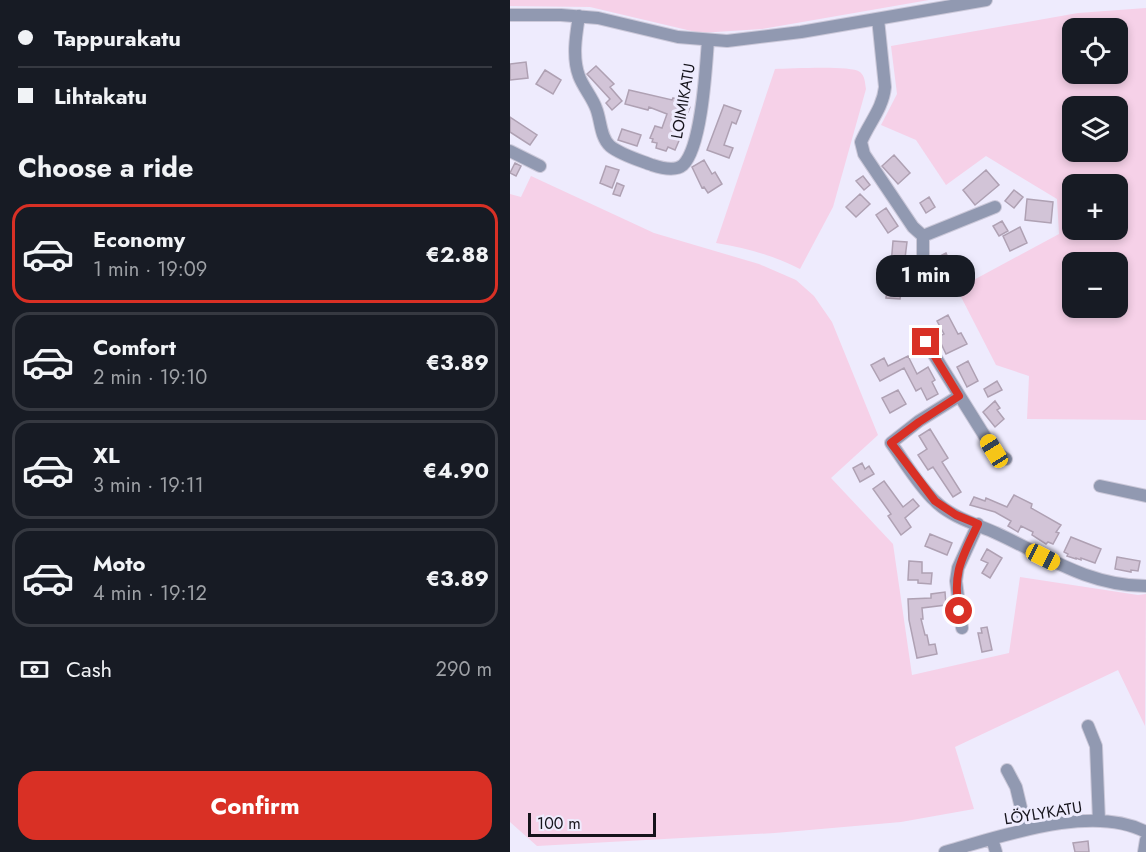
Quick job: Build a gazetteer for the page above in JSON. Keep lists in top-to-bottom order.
{
  "streets": {
    "street": ["LOIMIKATU", "LÖYLYKATU"]
  },
  "scale_bar": "100 m",
  "page": {
    "banner": ["Tappurakatu", "Lihtakatu"],
    "map_buttons": ["+", "−"],
    "heading": "Choose a ride",
    "list": [
      {
        "name": "Economy",
        "note": "1 min · 19:09",
        "value": "€2.88"
      },
      {
        "name": "Comfort",
        "note": "2 min · 19:10",
        "value": "€3.89"
      },
      {
        "name": "XL",
        "note": "3 min · 19:11",
        "value": "€4.90"
      },
      {
        "name": "Moto",
        "note": "4 min · 19:12",
        "value": "€3.89"
      }
    ],
    "bubble": "1 min",
    "pay": ["Cash", "290 m"],
    "buttons": "Confirm",
    "scale": "100 m"
  }
}
